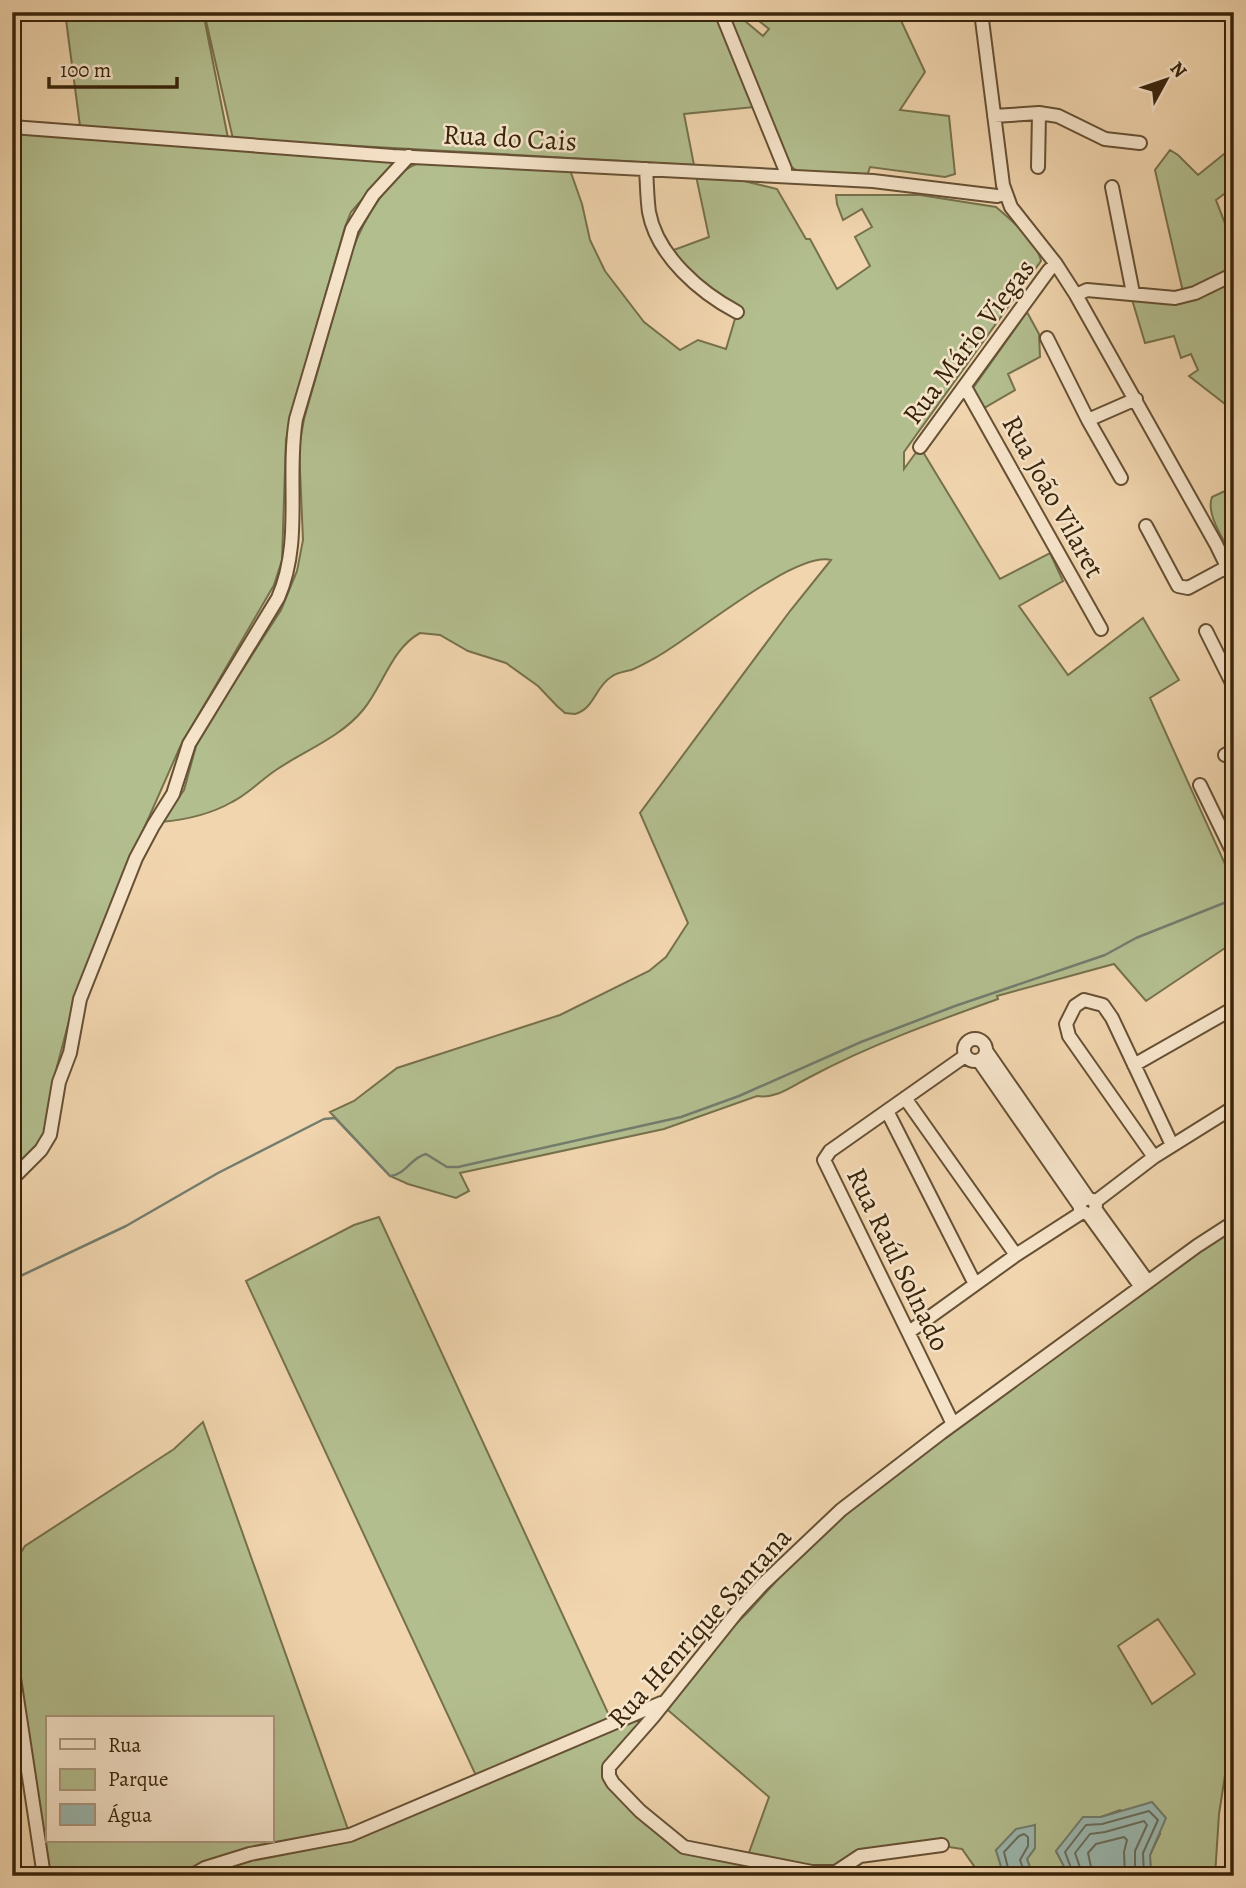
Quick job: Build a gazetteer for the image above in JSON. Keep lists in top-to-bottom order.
{
  "streets": {
    "street": [
      "Rua do Cais",
      "Rua Mário Viegas",
      "Rua João Vilaret",
      "Rua Raúl Solnado",
      "Rua Henrique Santana"
    ]
  },
  "crossings": [
    ["Rua Mário Viegas", "Rua João Vilaret"],
    ["Rua Raúl Solnado", "Rua Henrique Santana"]
  ],
  "legend": ["Rua", "Parque", "Água"],
  "scale_bar": "100 m",
  "north": "top right"
}
